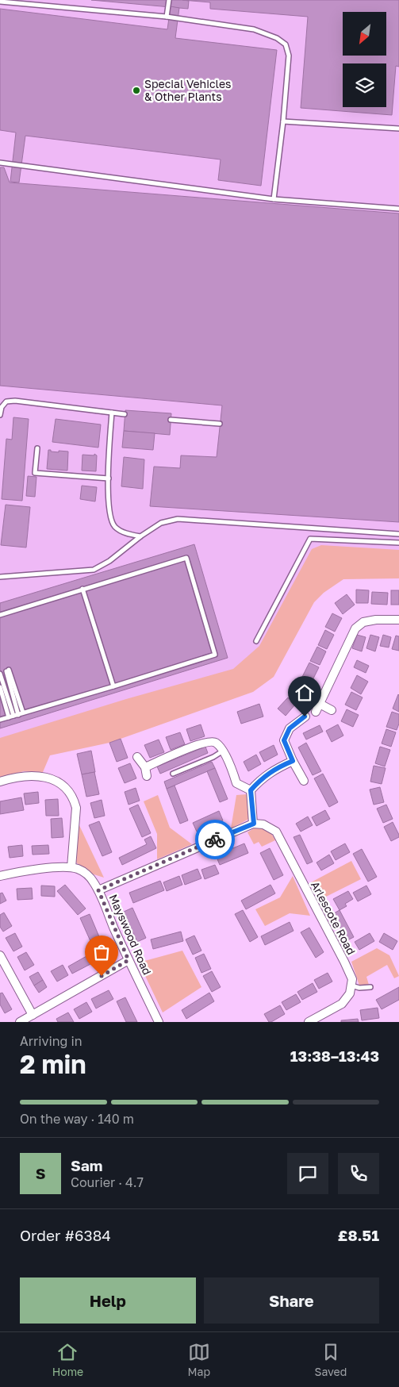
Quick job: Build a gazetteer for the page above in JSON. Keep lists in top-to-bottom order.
{
  "streets": {
    "street": ["Arlescote Road", "Mayswood Road"]
  },
  "places": ["Special Vehicles & Other Plants"],
  "north": "bottom left",
  "page": {
    "heading": ["2 min", "Arriving in", "13:38–13:43"],
    "panel": [
      "Sam",
      "Courier · 4.7",
      "Order #6384",
      "£8.51"
    ],
    "bar": "On the way · 140 m",
    "round": "S",
    "buttons": ["Help", "Share"],
    "tabs": ["Home", "Map", "Saved"]
  }
}
